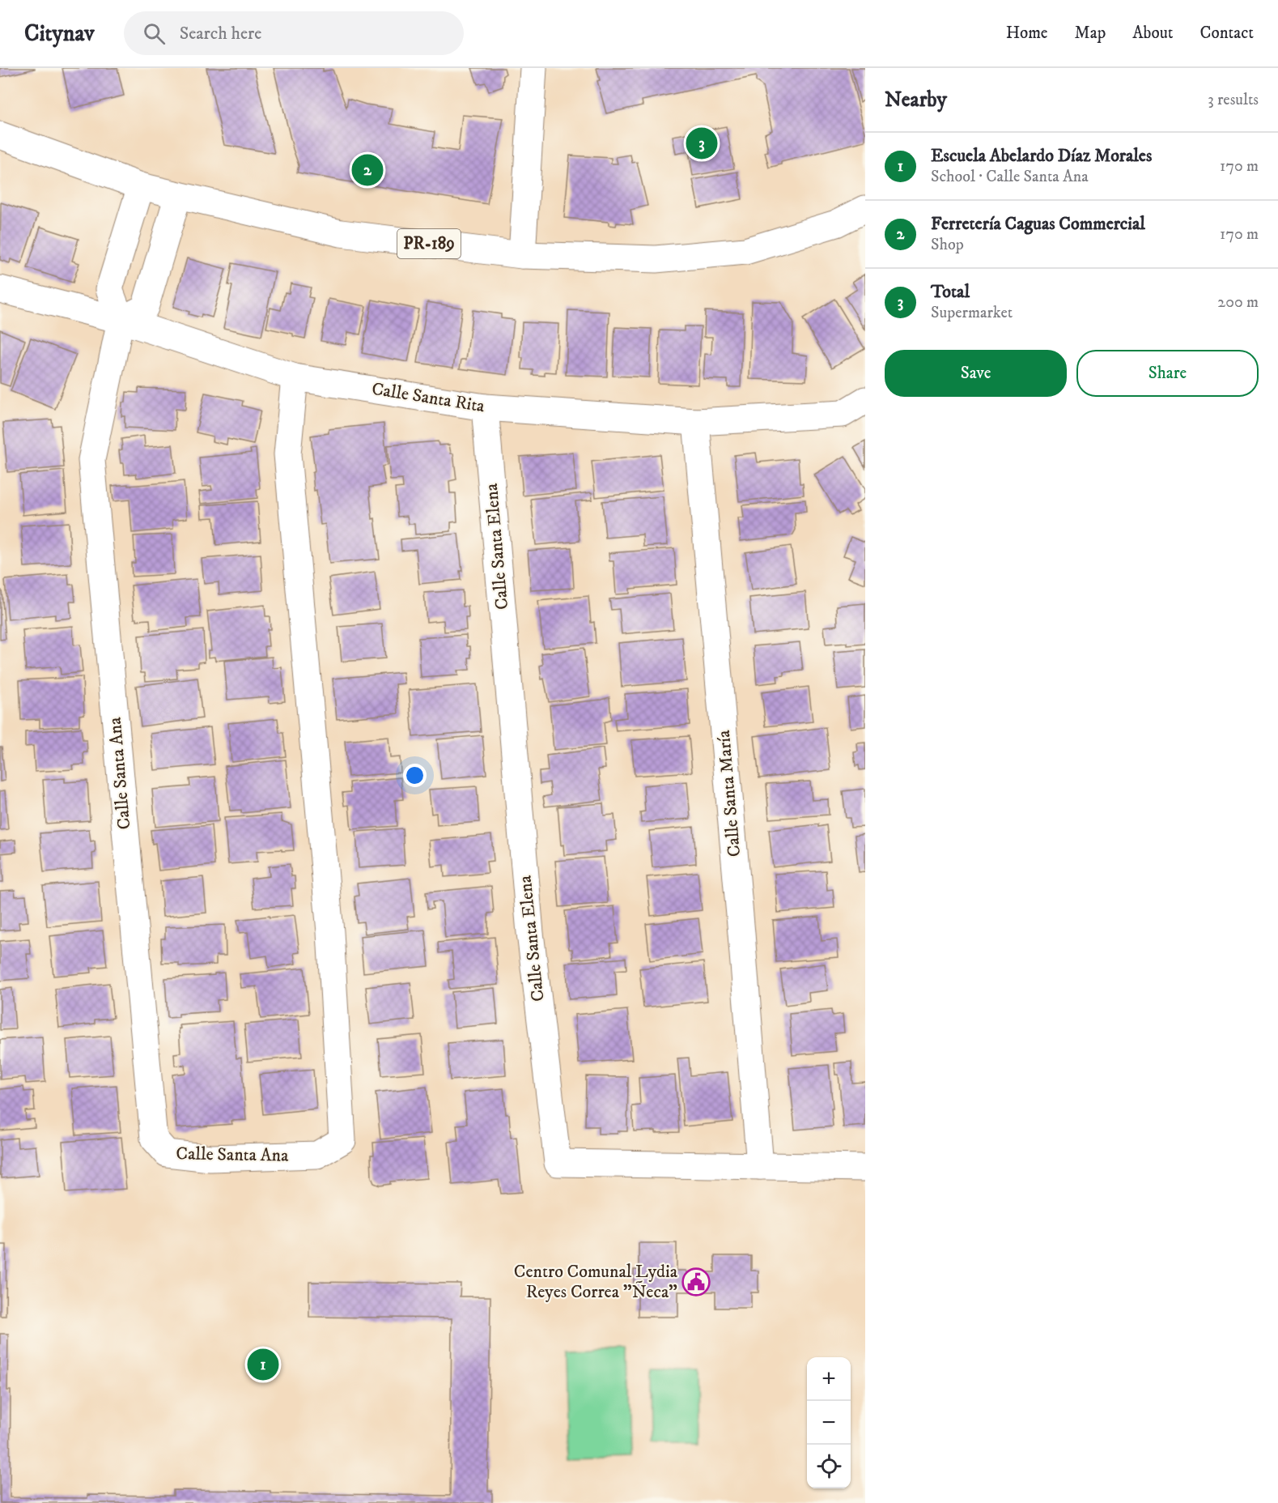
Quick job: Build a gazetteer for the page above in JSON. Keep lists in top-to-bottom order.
{
  "streets": {
    "street": [
      "PR-189",
      "Calle Santa Rita",
      "Calle Santa Elena",
      "Calle Santa Ana",
      "Calle Santa María"
    ]
  },
  "crossings": [
    ["Calle Santa Rita", "Calle Santa Elena"],
    ["Calle Santa Rita", "Calle Santa Ana"],
    ["Calle Santa Rita", "Calle Santa María"],
    ["Calle Santa Elena", "Calle Santa María"]
  ],
  "places": {
    "public building": ["Centro Comunal Lydia Reyes Correa \"Ñeca\""]
  },
  "page": {
    "header": "Citynav",
    "search": "Search here",
    "nav": [
      "Home",
      "Map",
      "About",
      "Contact"
    ],
    "heading": ["Nearby", "3 results"],
    "pins": ["3", "2", "1"],
    "list": [
      {
        "mark": "1",
        "name": "Escuela Abelardo Díaz Morales",
        "note": "School · Calle Santa Ana",
        "value": "170 m"
      },
      {
        "mark": "2",
        "name": "Ferretería Caguas Commercial",
        "note": "Shop",
        "value": "170 m"
      },
      {
        "mark": "3",
        "name": "Total",
        "note": "Supermarket",
        "value": "200 m"
      }
    ],
    "buttons": ["Save", "Share"],
    "map_buttons": ["+", "−"]
  }
}
